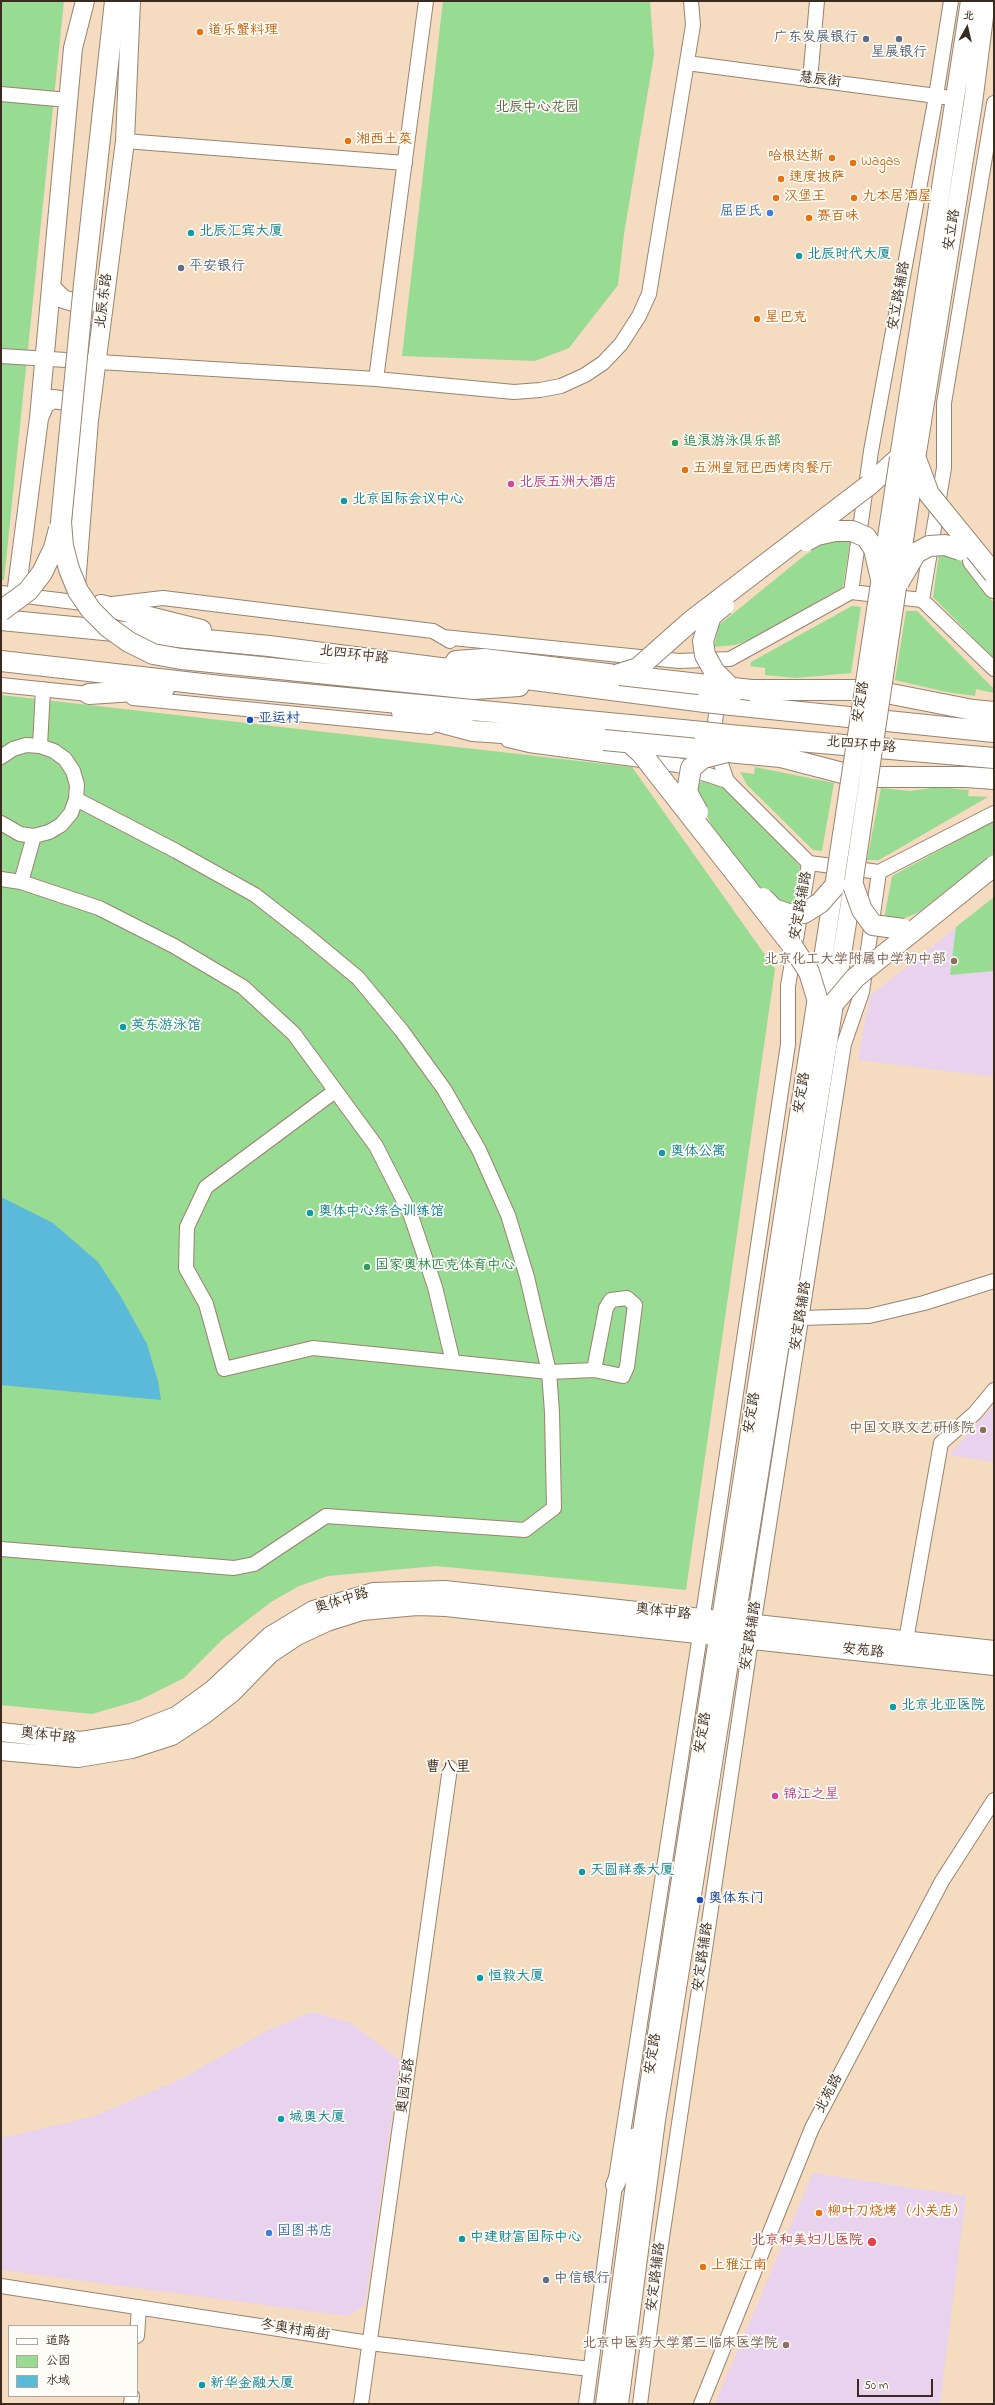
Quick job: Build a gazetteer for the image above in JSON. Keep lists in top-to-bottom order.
{
  "streets": {
    "highway": ["北四环中路"],
    "main road": [
      "安立路",
      "北辰东路",
      "安定路",
      "奥体中路",
      "安苑路"
    ],
    "street": [
      "慧辰街",
      "安立路辅路",
      "安定路辅路",
      "奥园东路",
      "北苑路",
      "冬奥村南街"
    ]
  },
  "crossings": [
    ["慧辰街", "安立路"],
    ["慧辰街", "安立路辅路"],
    ["安立路", "安立路辅路"],
    ["安立路", "安定路"],
    ["安定路", "安定路辅路"],
    ["安定路", "奥体中路"],
    ["安定路", "安苑路"],
    ["安定路辅路", "奥体中路"],
    ["安定路辅路", "安苑路"],
    ["奥体中路", "安苑路"],
    ["奥园东路", "冬奥村南街"]
  ],
  "districts": ["曹八里"],
  "parks": ["北辰中心花园"],
  "places": [
    "道乐蟹料理",
    "广东发展银行",
    "星展银行",
    "湘西土菜",
    "哈根达斯",
    "Wagas",
    "速度披萨",
    "汉堡王",
    "九本居酒屋",
    "屈臣氏",
    "赛百味",
    "北辰汇宾大厦",
    "北辰时代大厦",
    "平安银行",
    "星巴克",
    "追浪游泳俱乐部",
    "五洲皇冠巴西烤肉餐厅",
    "北辰五洲大酒店",
    "北京国际会议中心",
    "亚运村",
    "北京化工大学附属中学初中部",
    "英东游泳馆",
    "奥体公寓",
    "奥体中心综合训练馆",
    "国家奥林匹克体育中心",
    "中国文联文艺研修院",
    "北京北亚医院",
    "锦江之星",
    "天圆祥泰大厦",
    "奥体东门",
    "恒毅大厦",
    "城奥大厦",
    "柳叶刀烧烤（小关店）",
    "国图书店",
    "中建财富国际中心",
    "北京和美妇儿医院",
    "上雅江南",
    "中信银行",
    "北京中医药大学第三临床医学院",
    "新华金融大厦"
  ],
  "legend": ["道路", "公园", "水域"],
  "scale_bar": "50 m",
  "north": "top"
}
